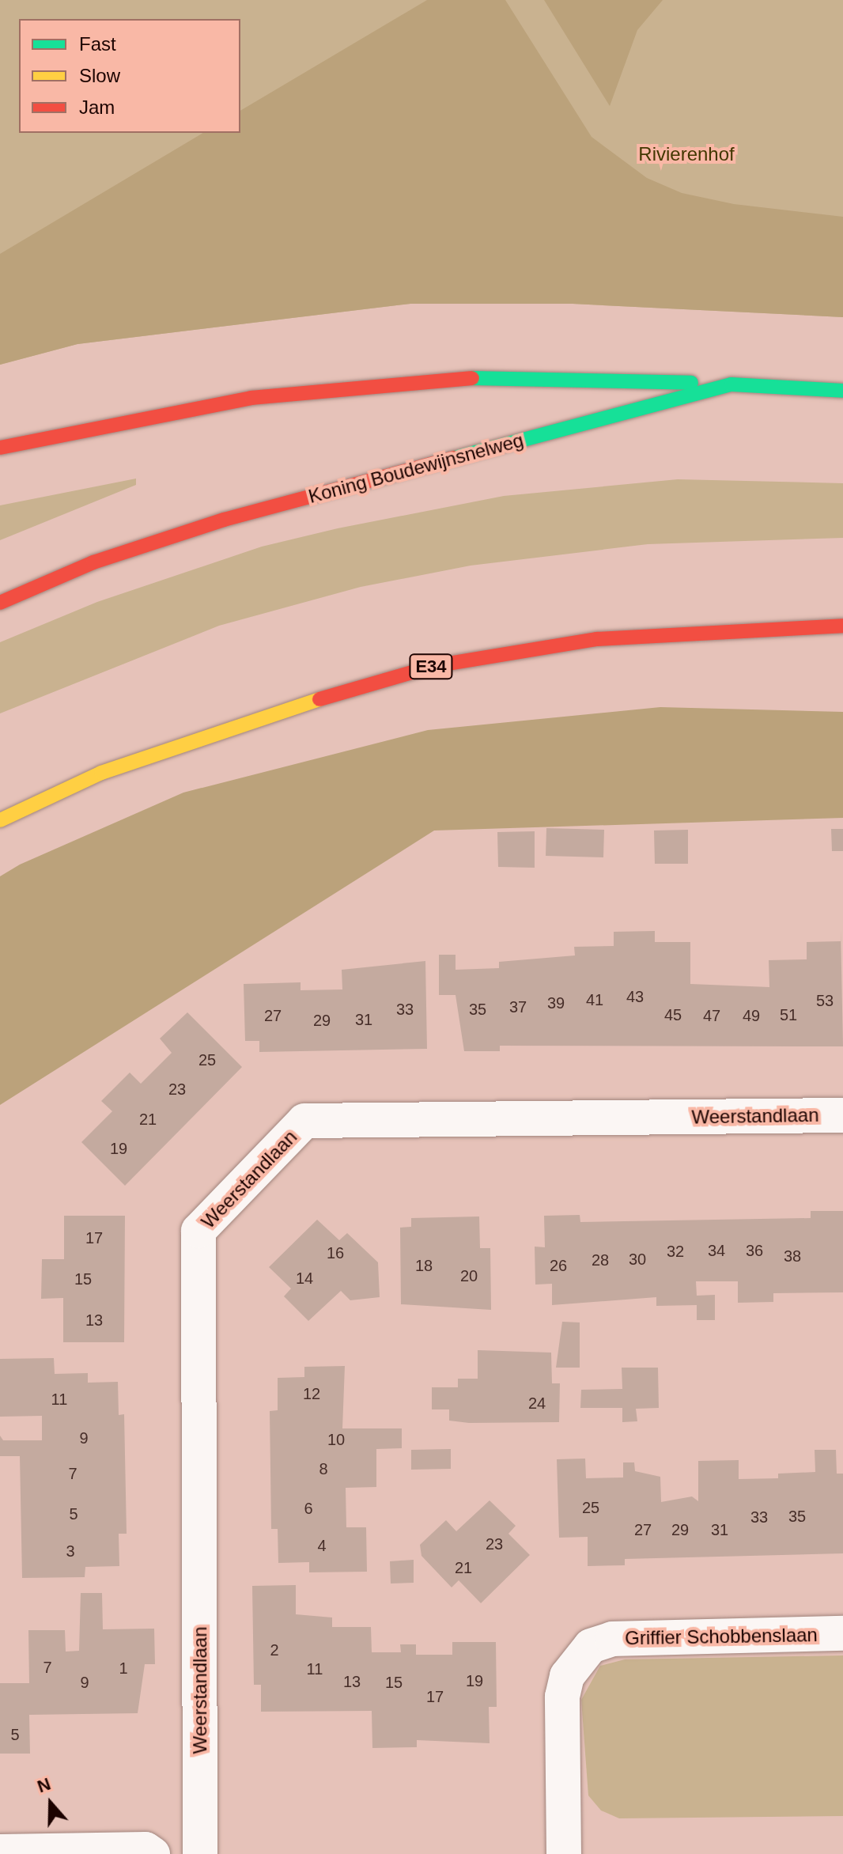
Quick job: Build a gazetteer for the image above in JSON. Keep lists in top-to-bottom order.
{
  "streets": {
    "highway": ["Koning Boudewijnsnelweg", "E34"],
    "street": ["Weerstandlaan", "Griffier Schobbenslaan"]
  },
  "parks": ["Rivierenhof"],
  "house_numbers": [
    "43",
    "41",
    "53",
    "39",
    "37",
    "33",
    "35",
    "45",
    "51",
    "27",
    "47",
    "49",
    "31",
    "29",
    "25",
    "23",
    "21",
    "19",
    "17",
    "34",
    "36",
    "32",
    "16",
    "38",
    "30",
    "28",
    "18",
    "26",
    "20",
    "14",
    "15",
    "13",
    "12",
    "11",
    "24",
    "9",
    "10",
    "8",
    "7",
    "25",
    "6",
    "5",
    "35",
    "33",
    "27",
    "29",
    "31",
    "23",
    "4",
    "3",
    "21",
    "2",
    "7",
    "1",
    "11",
    "19",
    "13",
    "9",
    "15",
    "17",
    "5"
  ],
  "legend": ["Fast", "Slow", "Jam"],
  "north": "top"
}
